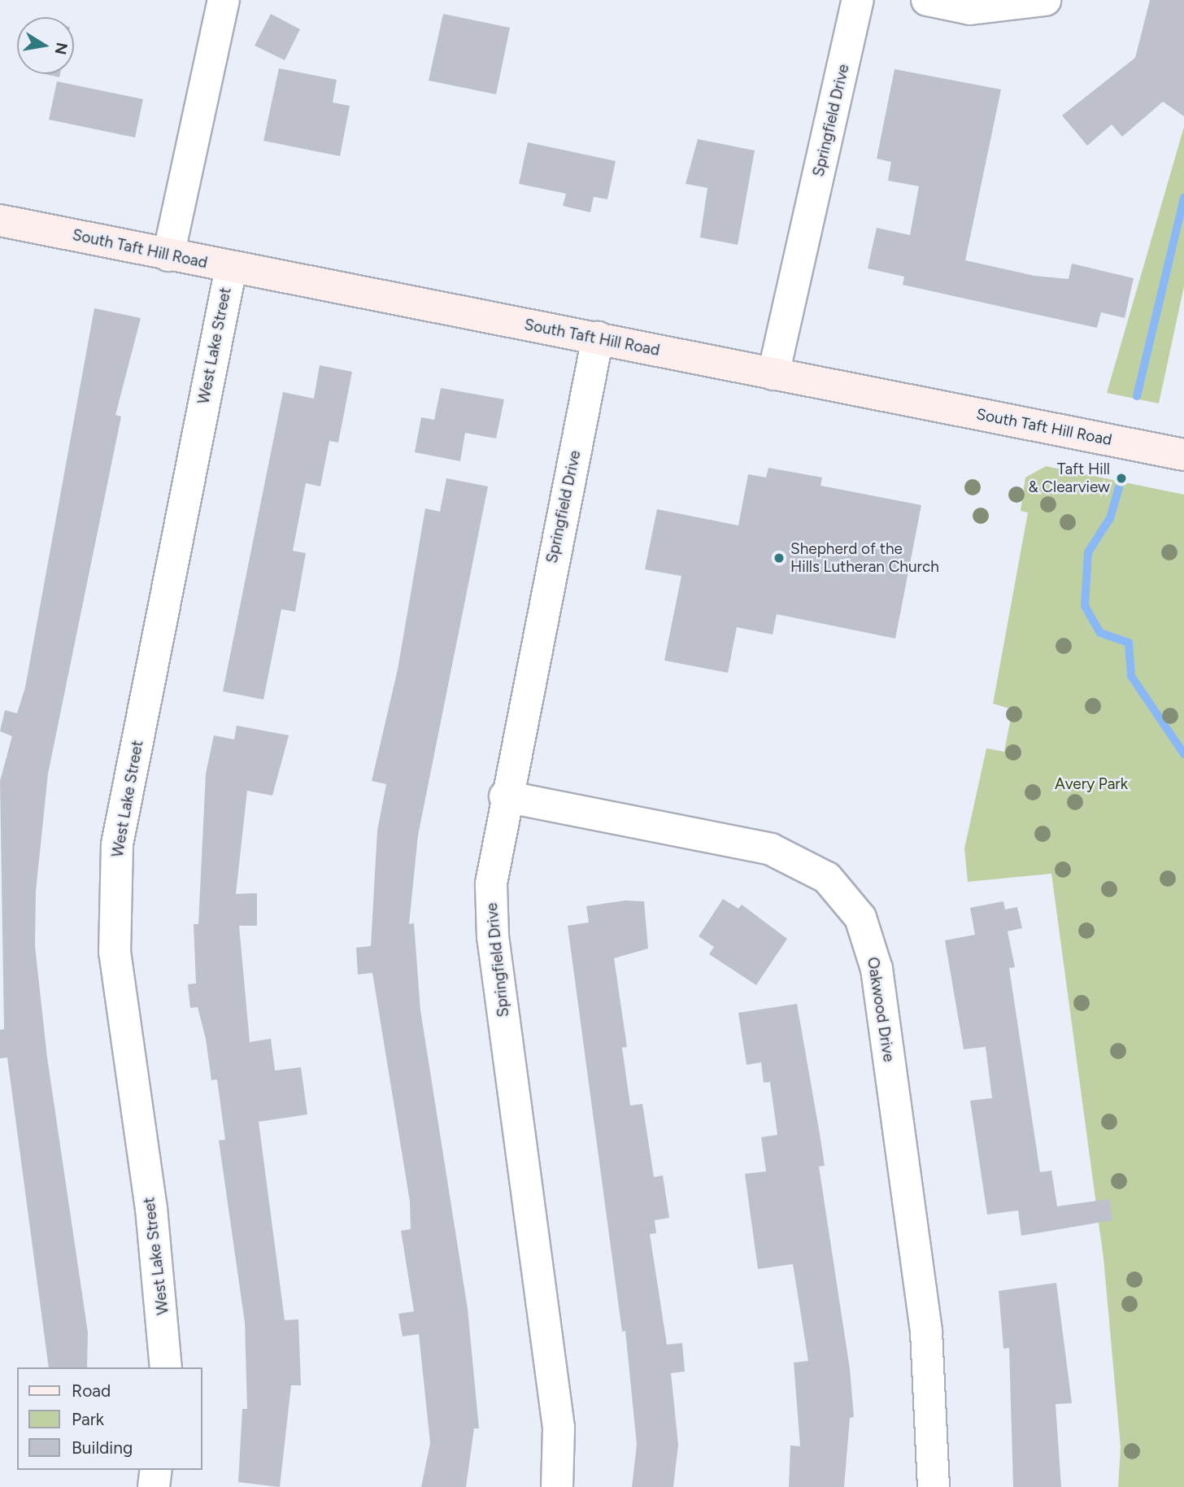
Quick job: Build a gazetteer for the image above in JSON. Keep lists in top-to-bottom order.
{
  "streets": {
    "main road": ["South Taft Hill Road"],
    "street": ["Springfield Drive", "West Lake Street", "Oakwood Drive"]
  },
  "crossings": [
    ["Springfield Drive", "South Taft Hill Road"],
    ["Springfield Drive", "Oakwood Drive"],
    ["South Taft Hill Road", "West Lake Street"]
  ],
  "parks": ["Avery Park"],
  "places": ["Taft Hill & Clearview", "Shepherd of the Hills Lutheran Church"],
  "legend": ["Road", "Park", "Building"],
  "north": "right"
}
